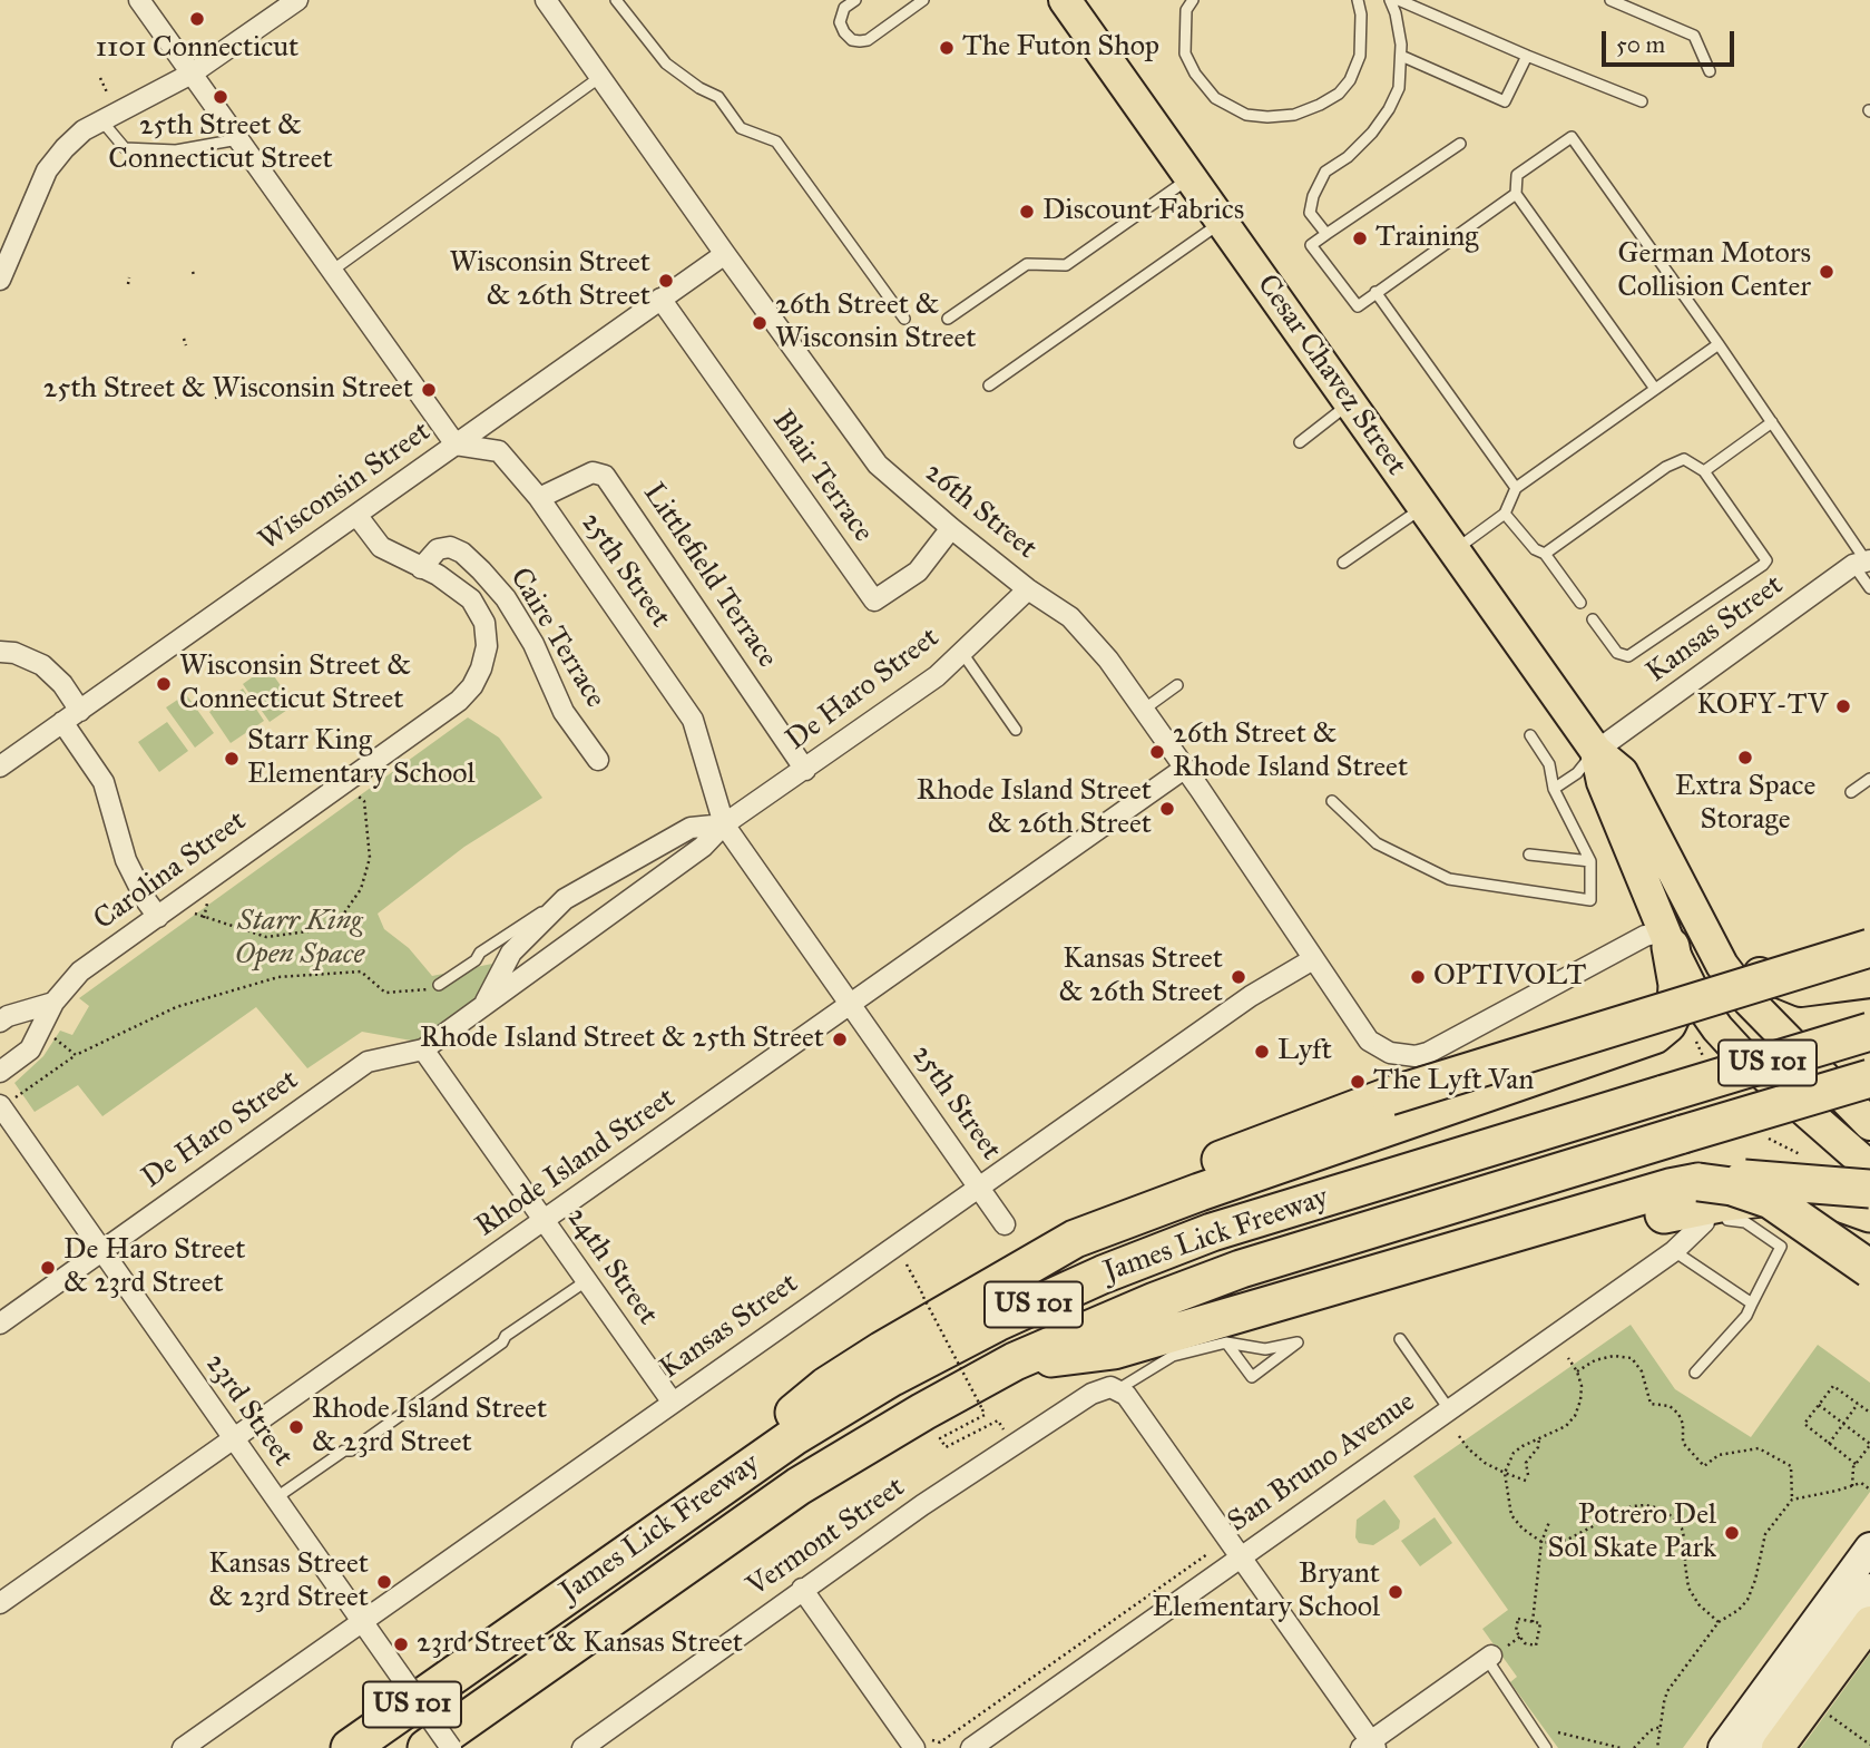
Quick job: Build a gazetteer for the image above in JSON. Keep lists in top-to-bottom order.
{
  "streets": {
    "highway": ["US 101", "James Lick Freeway"],
    "main road": ["Cesar Chavez Street"],
    "street": [
      "Blair Terrace",
      "Wisconsin Street",
      "26th Street",
      "25th Street",
      "Littlefield Terrace",
      "Kansas Street",
      "Caire Terrace",
      "De Haro Street",
      "Carolina Street",
      "Rhode Island Street",
      "24th Street",
      "23rd Street",
      "San Bruno Avenue",
      "Vermont Street"
    ]
  },
  "crossings": [
    ["Cesar Chavez Street", "26th Street"],
    ["Cesar Chavez Street", "Kansas Street"],
    ["Blair Terrace", "Wisconsin Street"],
    ["Blair Terrace", "26th Street"],
    ["Wisconsin Street", "26th Street"],
    ["Wisconsin Street", "25th Street"],
    ["Wisconsin Street", "Carolina Street"],
    ["26th Street", "Kansas Street"],
    ["26th Street", "De Haro Street"],
    ["26th Street", "Rhode Island Street"],
    ["25th Street", "Littlefield Terrace"],
    ["25th Street", "Kansas Street"],
    ["25th Street", "De Haro Street"],
    ["25th Street", "Rhode Island Street"],
    ["Littlefield Terrace", "De Haro Street"],
    ["Kansas Street", "24th Street"],
    ["Kansas Street", "23rd Street"],
    ["Caire Terrace", "Carolina Street"],
    ["De Haro Street", "24th Street"],
    ["De Haro Street", "23rd Street"],
    ["Rhode Island Street", "24th Street"],
    ["Rhode Island Street", "23rd Street"]
  ],
  "parks": ["Starr King Open Space"],
  "places": [
    "1101 Connecticut",
    "The Futon Shop",
    "25th Street & Connecticut Street",
    "Discount Fabrics",
    "Training",
    "German Motors Collision Center",
    "Wisconsin Street & 26th Street",
    "26th Street & Wisconsin Street",
    "25th Street & Wisconsin Street",
    "Wisconsin Street & Connecticut Street",
    "KOFY-TV",
    "26th Street & Rhode Island Street",
    "Extra Space Storage",
    "Starr King Elementary School",
    "Rhode Island Street & 26th Street",
    "Kansas Street & 26th Street",
    "OPTIVOLT",
    "Rhode Island Street & 25th Street",
    "Lyft",
    "The Lyft Van",
    "De Haro Street & 23rd Street",
    "Rhode Island Street & 23rd Street",
    "Potrero Del Sol Skate Park",
    "Kansas Street & 23rd Street",
    "Bryant Elementary School",
    "23rd Street & Kansas Street"
  ],
  "scale_bar": "50 m"
}
